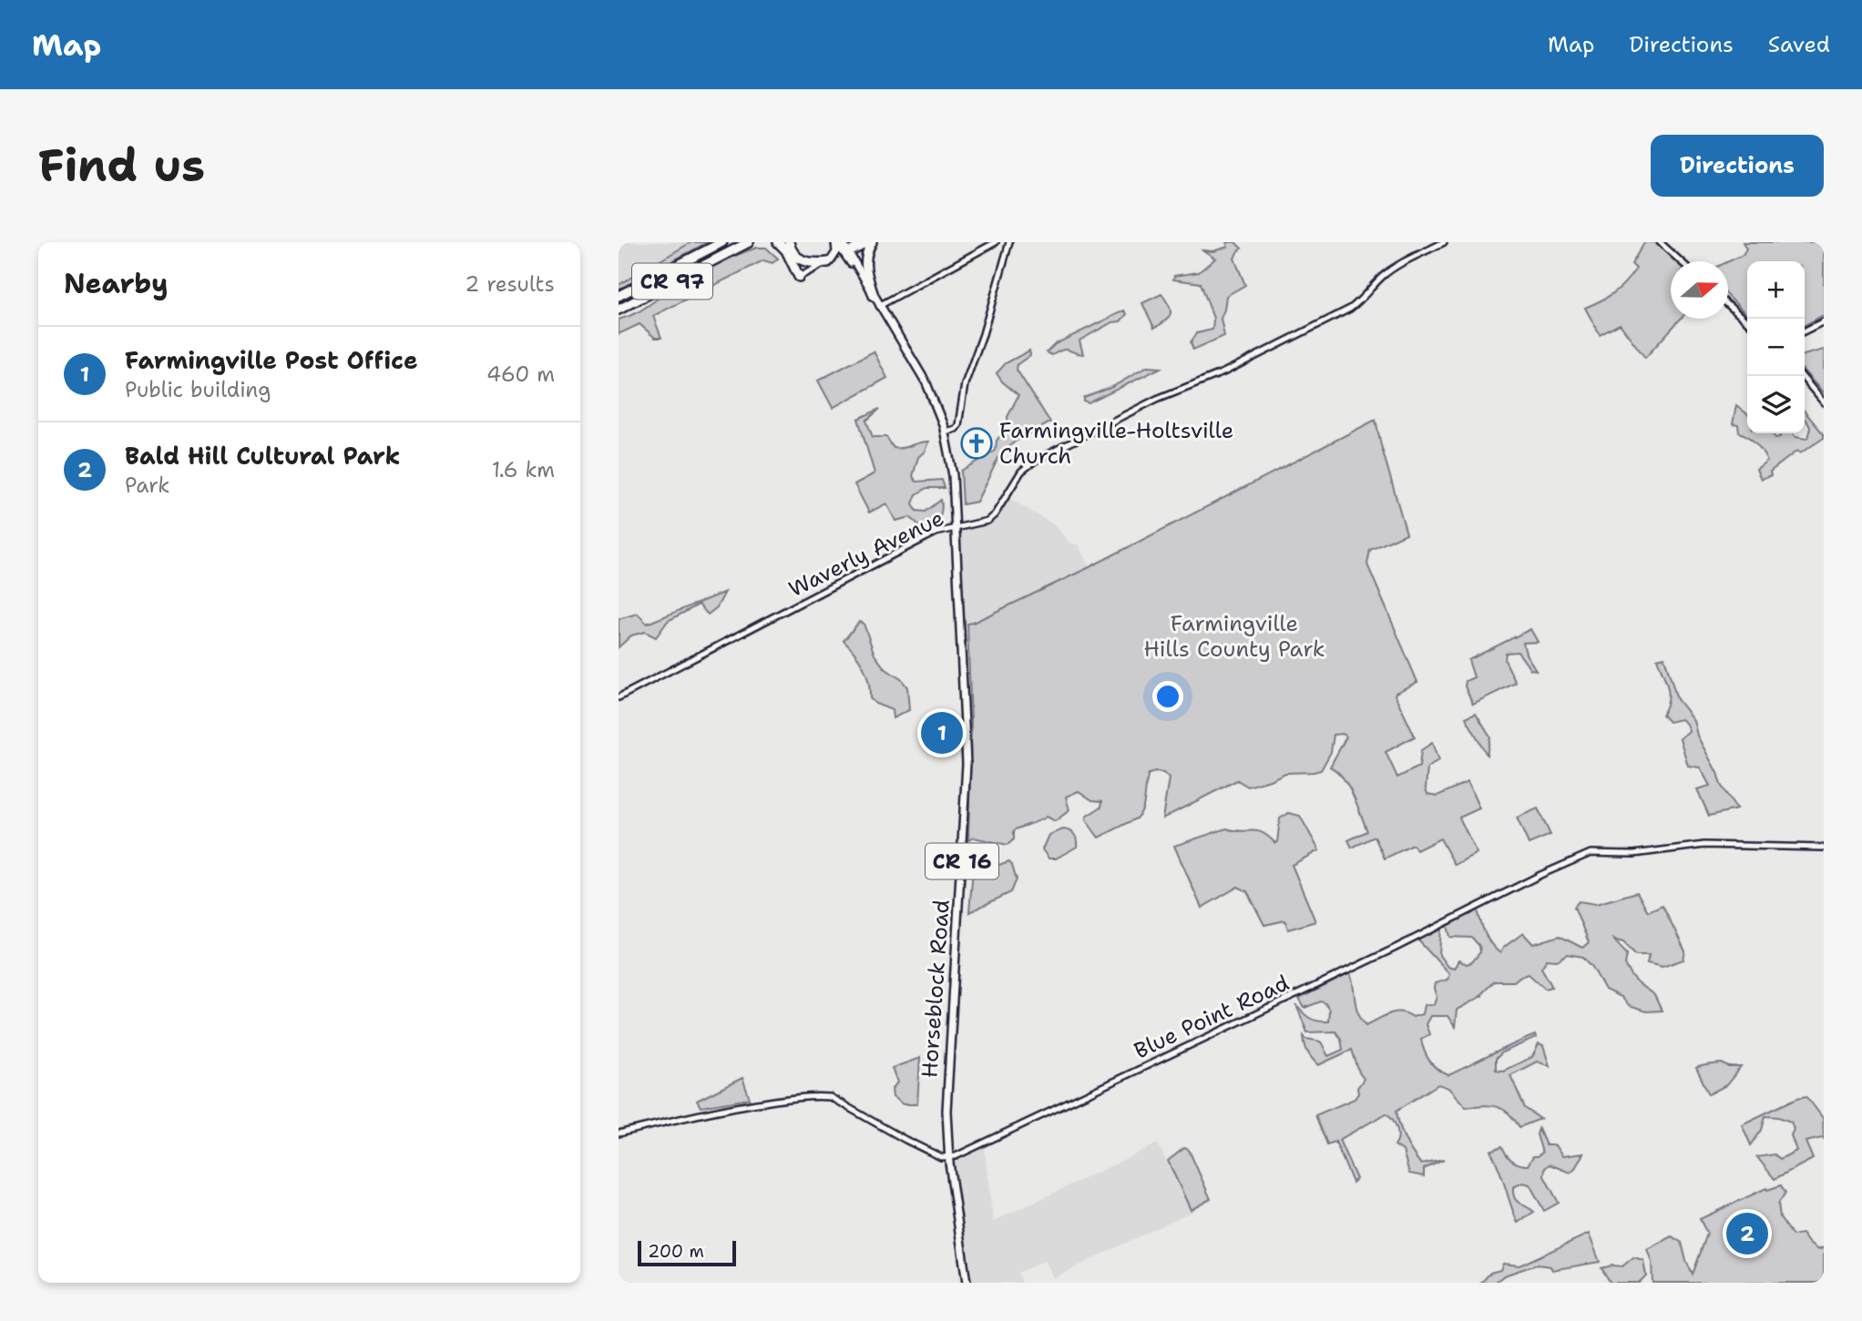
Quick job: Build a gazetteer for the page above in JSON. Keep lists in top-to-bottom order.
{
  "streets": {
    "highway": ["CR 97"],
    "main road": ["CR 16", "Horseblock Road"],
    "street": ["Waverly Avenue", "Blue Point Road"]
  },
  "crossings": [
    ["Waverly Avenue", "Horseblock Road"],
    ["CR 16", "Horseblock Road"],
    ["Horseblock Road", "Blue Point Road"]
  ],
  "parks": ["Farmingville Hills County Park"],
  "places": {
    "church": ["Farmingville-Holtsville Church"]
  },
  "scale_bar": "200 m",
  "north": "right",
  "page": {
    "header": "Map",
    "nav": ["Map", "Directions", "Saved"],
    "buttons": "Directions",
    "title": "Find us",
    "heading": ["Nearby", "2 results"],
    "map_buttons": ["+", "−"],
    "list": [
      {
        "mark": "1",
        "name": "Farmingville Post Office",
        "note": "Public building",
        "value": "460 m"
      },
      {
        "mark": "2",
        "name": "Bald Hill Cultural Park",
        "note": "Park",
        "value": "1.6 km"
      }
    ],
    "pins": ["1", "2"],
    "scale": "200 m"
  }
}
